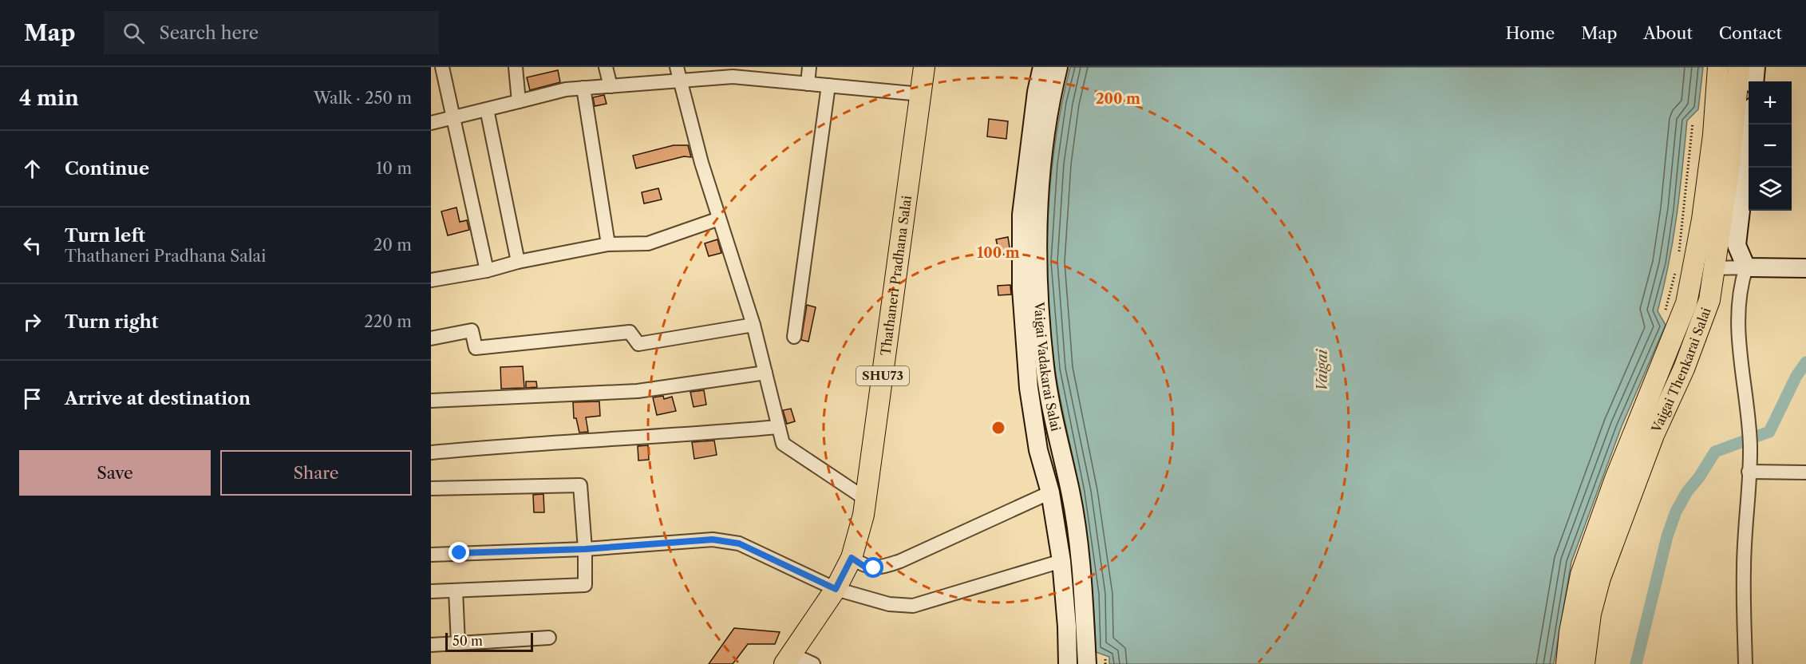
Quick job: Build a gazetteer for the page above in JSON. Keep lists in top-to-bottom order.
{
  "streets": {
    "main road": [
      "Thathaneri Pradhana Salai",
      "Vaigai Vadakarai Salai",
      "Vaigai Thenkarai Salai",
      "SHU73"
    ]
  },
  "water": ["Vaigai"],
  "scale_bar": "50 m",
  "page": {
    "header": "Map",
    "search": "Search here",
    "nav": [
      "Home",
      "Map",
      "About",
      "Contact"
    ],
    "heading": ["4 min", "Walk · 250 m"],
    "map_buttons": ["+", "−"],
    "list": [
      ["Continue", "10 m"],
      ["Turn left", "Thathaneri Pradhana Salai", "20 m"],
      ["Turn right", "220 m"],
      "Arrive at destination"
    ],
    "buttons": ["Save", "Share"],
    "scale": "50 m"
  },
  "rings": ["200 m", "100 m"]
}
